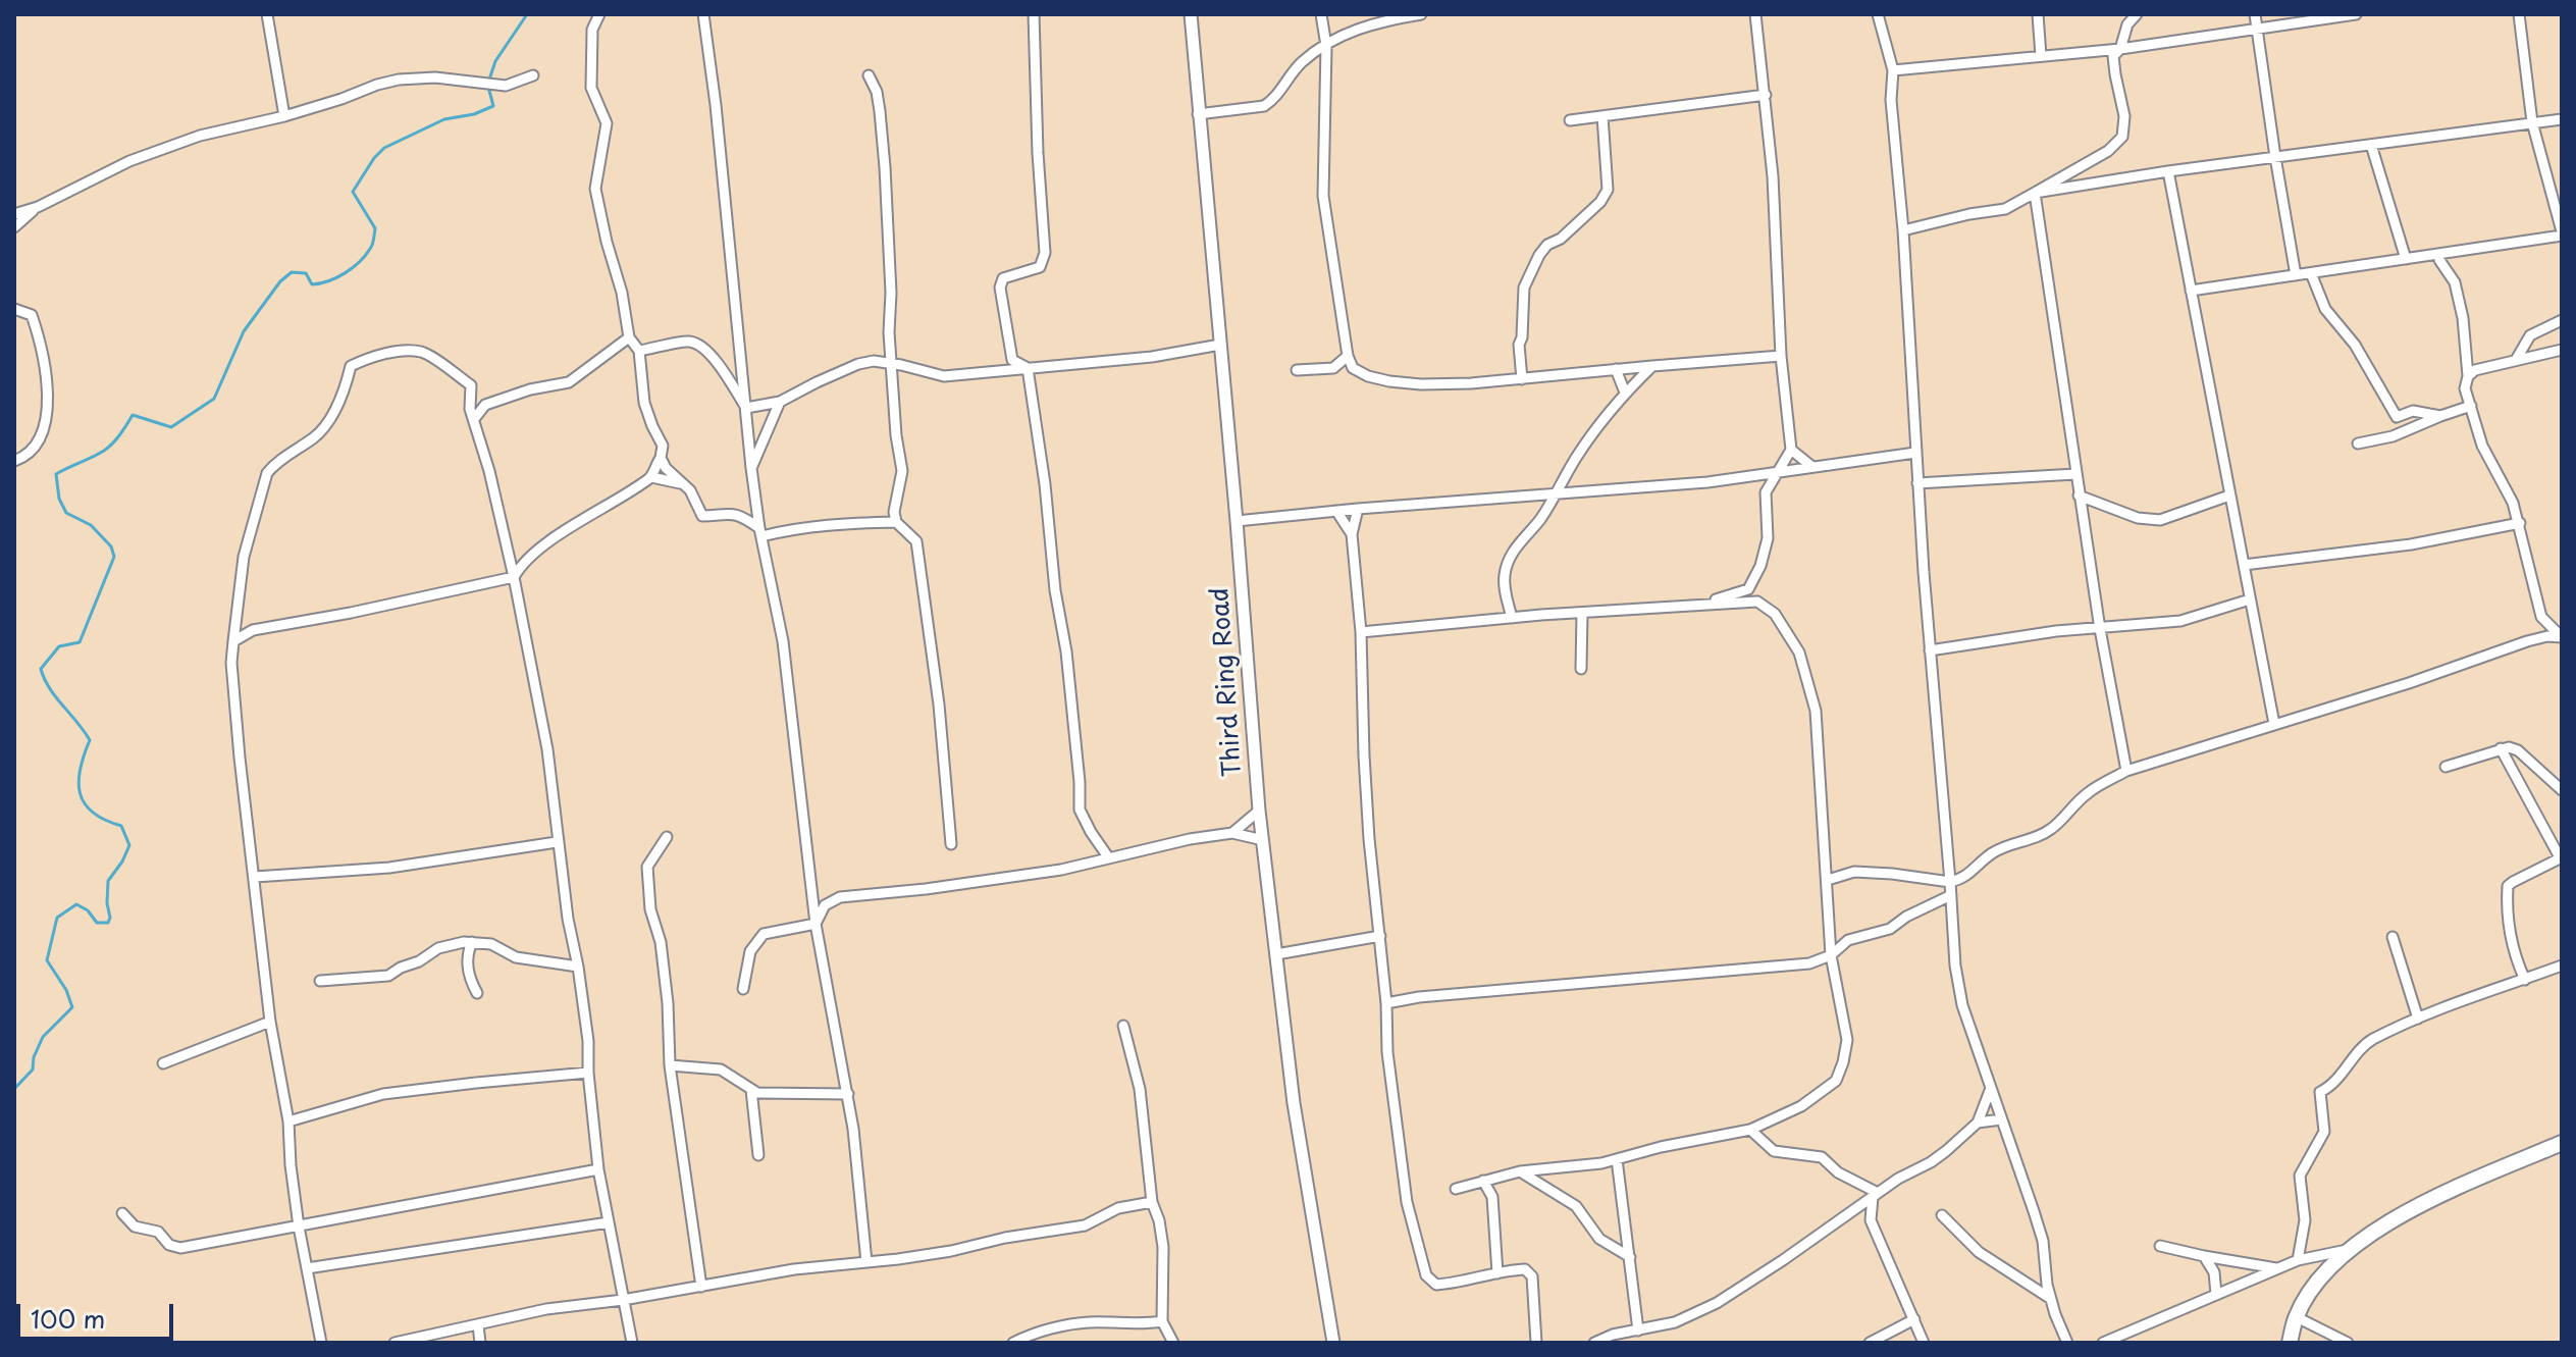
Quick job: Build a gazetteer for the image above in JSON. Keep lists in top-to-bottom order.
{
  "streets": {
    "street": ["Third Ring Road"]
  },
  "scale_bar": "100 m"
}
